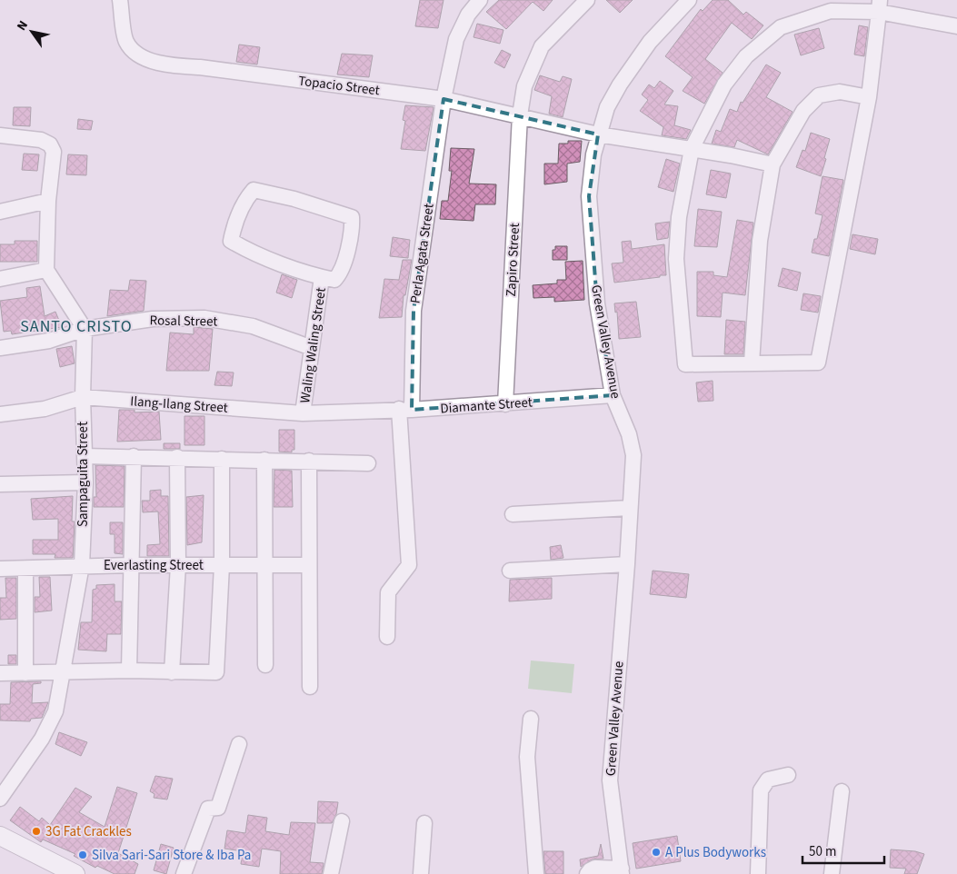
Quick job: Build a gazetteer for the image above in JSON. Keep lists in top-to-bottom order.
{
  "streets": {
    "street": [
      "Topacio Street",
      "Perla Agata Street",
      "Zapiro Street",
      "Rosal Street",
      "Green Valley Avenue",
      "Waling Waling Street",
      "Ilang-Ilang Street",
      "Diamante Street",
      "Sampaguita Street",
      "Everlasting Street"
    ]
  },
  "crossings": [
    ["Topacio Street", "Perla Agata Street"],
    ["Topacio Street", "Zapiro Street"],
    ["Topacio Street", "Green Valley Avenue"],
    ["Perla Agata Street", "Diamante Street"],
    ["Zapiro Street", "Diamante Street"],
    ["Rosal Street", "Waling Waling Street"],
    ["Rosal Street", "Sampaguita Street"],
    ["Green Valley Avenue", "Diamante Street"],
    ["Waling Waling Street", "Ilang-Ilang Street"],
    ["Ilang-Ilang Street", "Diamante Street"],
    ["Ilang-Ilang Street", "Sampaguita Street"],
    ["Sampaguita Street", "Everlasting Street"]
  ],
  "districts": ["SANTO CRISTO"],
  "places": ["3G Fat Crackles", "A Plus Bodyworks", "Silva Sari-Sari Store & Iba Pa"],
  "scale_bar": "50 m",
  "north": "top left"
}
